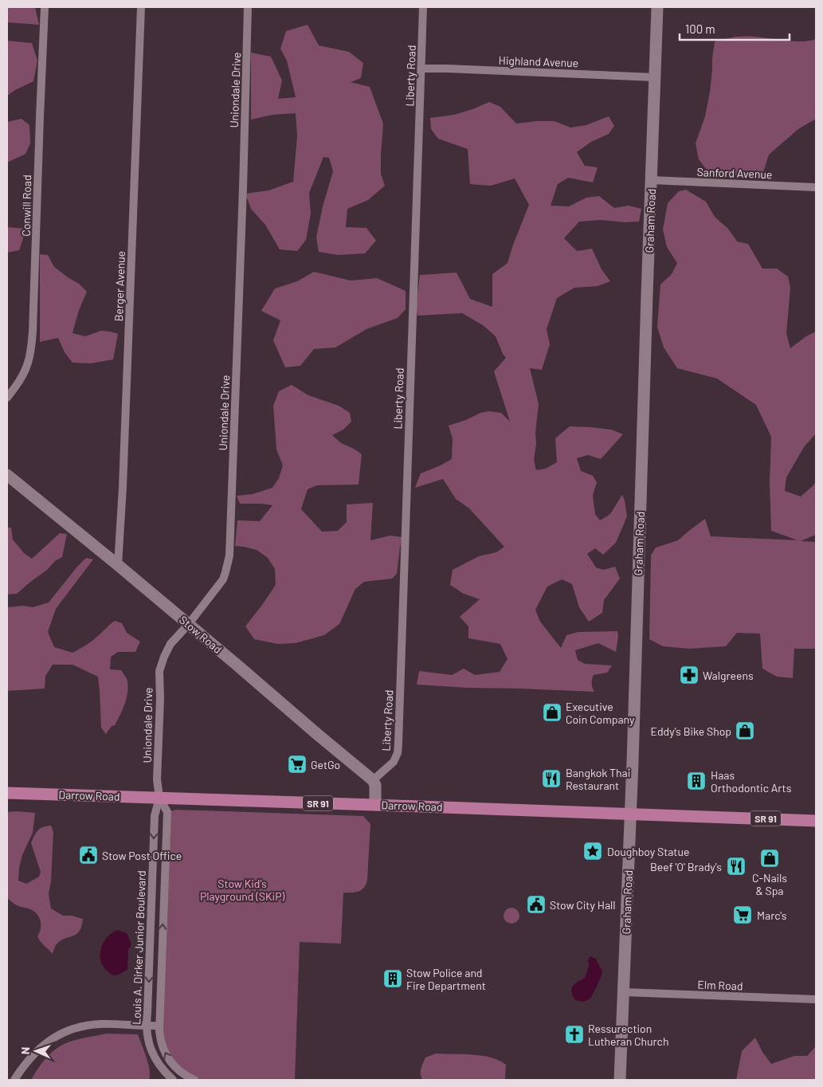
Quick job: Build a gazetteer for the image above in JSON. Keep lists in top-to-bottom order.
{
  "streets": {
    "main road": [
      "Graham Road",
      "Stow Road",
      "Darrow Road",
      "SR 91"
    ],
    "street": [
      "Highland Avenue",
      "Liberty Road",
      "Uniondale Drive",
      "Sanford Avenue",
      "Conwill Road",
      "Berger Avenue",
      "Louis A. Dirker Junior Boulevard",
      "Elm Road"
    ]
  },
  "crossings": [
    ["Highland Avenue", "Liberty Road"],
    ["Highland Avenue", "Graham Road"],
    ["Liberty Road", "Stow Road"],
    ["Uniondale Drive", "Stow Road"],
    ["Uniondale Drive", "Darrow Road"],
    ["Uniondale Drive", "Louis A. Dirker Junior Boulevard"],
    ["Sanford Avenue", "Graham Road"],
    ["Graham Road", "Darrow Road"],
    ["Graham Road", "Elm Road"],
    ["Berger Avenue", "Stow Road"],
    ["Darrow Road", "Louis A. Dirker Junior Boulevard"]
  ],
  "parks": ["Stow Kid's Playground (SKiP)"],
  "places": {
    "pharmacy": ["Walgreens"],
    "shop": ["Executive Coin Company", "Eddy's Bike Shop", "C-Nails & Spa"],
    "supermarket": ["GetGo", "Marc's"],
    "restaurant": ["Bangkok Thai Restaurant", "Beef 'O' Brady's"],
    "building": ["Haas Orthodontic Arts", "Stow Police and Fire Department"],
    "place": ["Doughboy Statue"],
    "public building": ["Stow Post Office", "Stow City Hall"],
    "church": ["Ressurection Lutheran Church"]
  },
  "scale_bar": "100 m",
  "north": "left"
}
